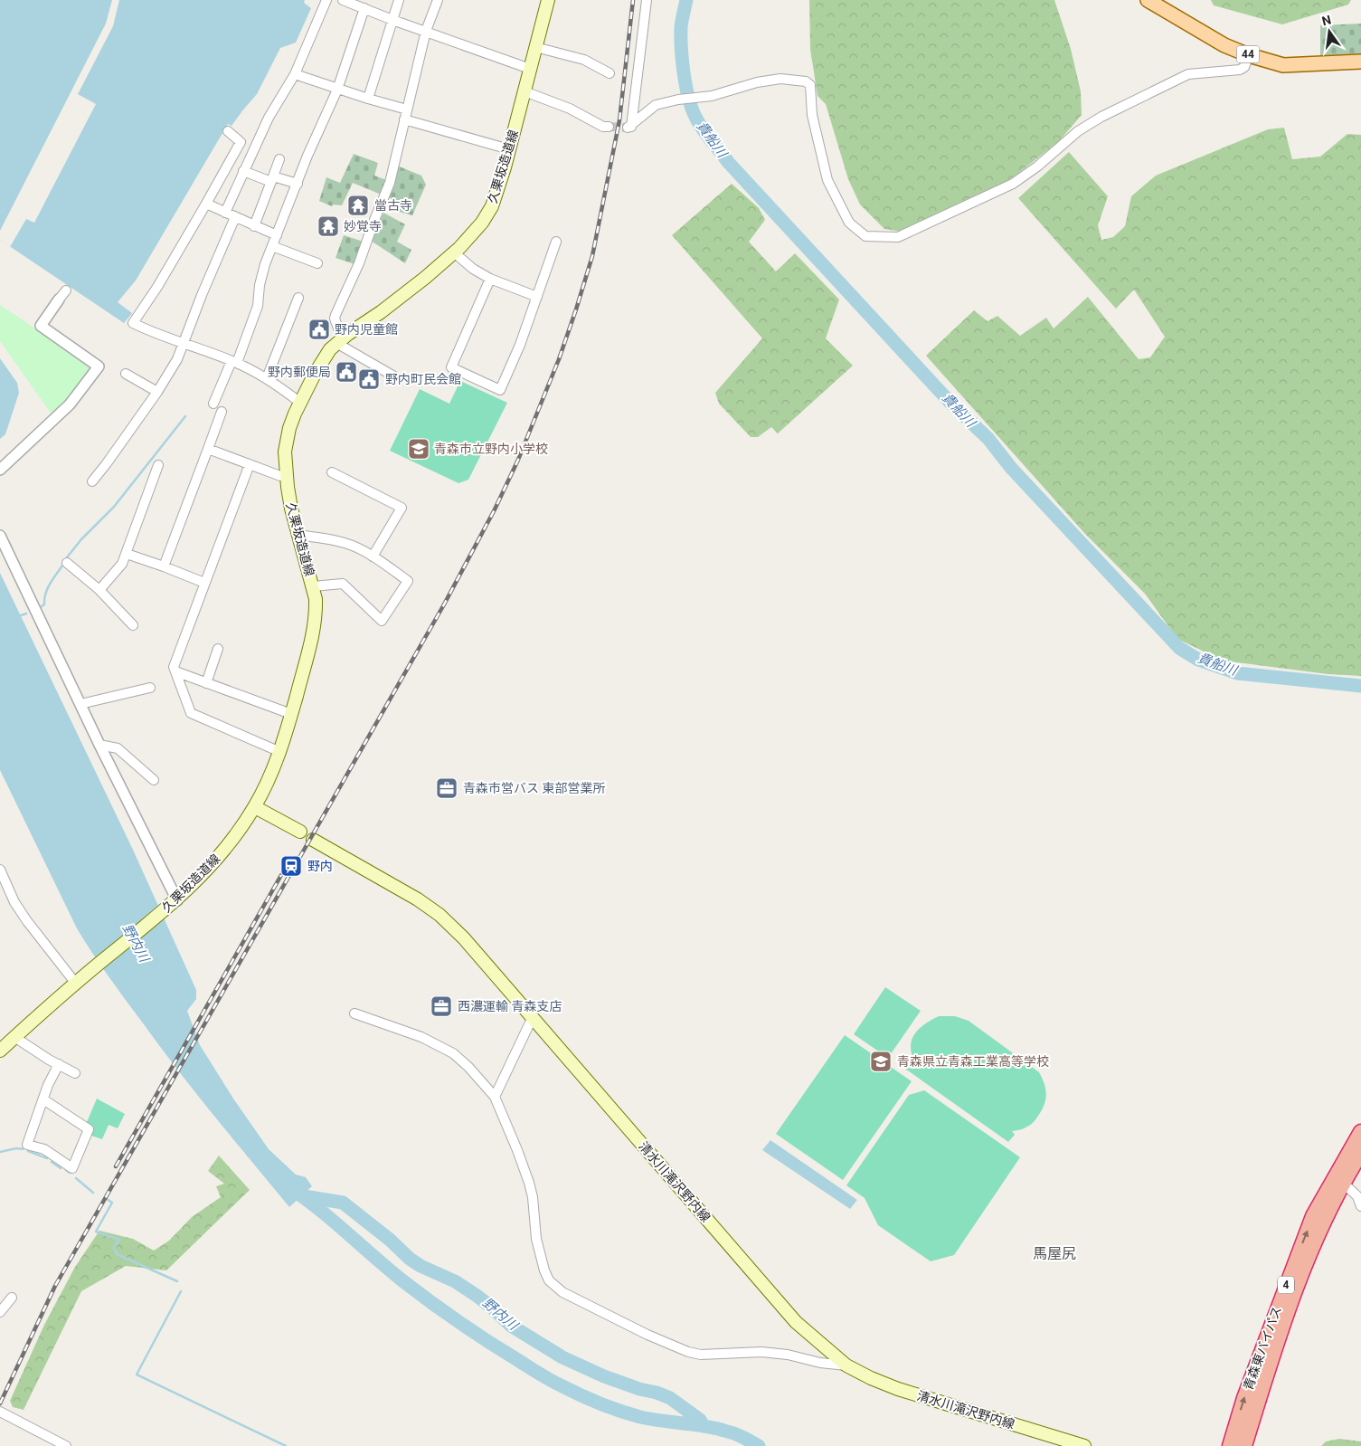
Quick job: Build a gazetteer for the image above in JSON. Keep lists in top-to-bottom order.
{
  "streets": {
    "highway": ["4", "青森東バイパス"],
    "main road": ["44", "久栗坂造道線", "清水川滝沢野内線"]
  },
  "districts": ["馬屋尻"],
  "water": ["貴船川", "野内川"],
  "places": {
    "temple": ["當古寺", "妙覚寺"],
    "public building": ["野内児童館", "野内郵便局", "野内町民会館"],
    "school or university": ["青森市立野内小学校", "青森県立青森工業高等学校"],
    "office": ["青森市営バス 東部営業所", "西濃運輸 青森支店"],
    "station": ["野内"]
  },
  "north": "top"
}
